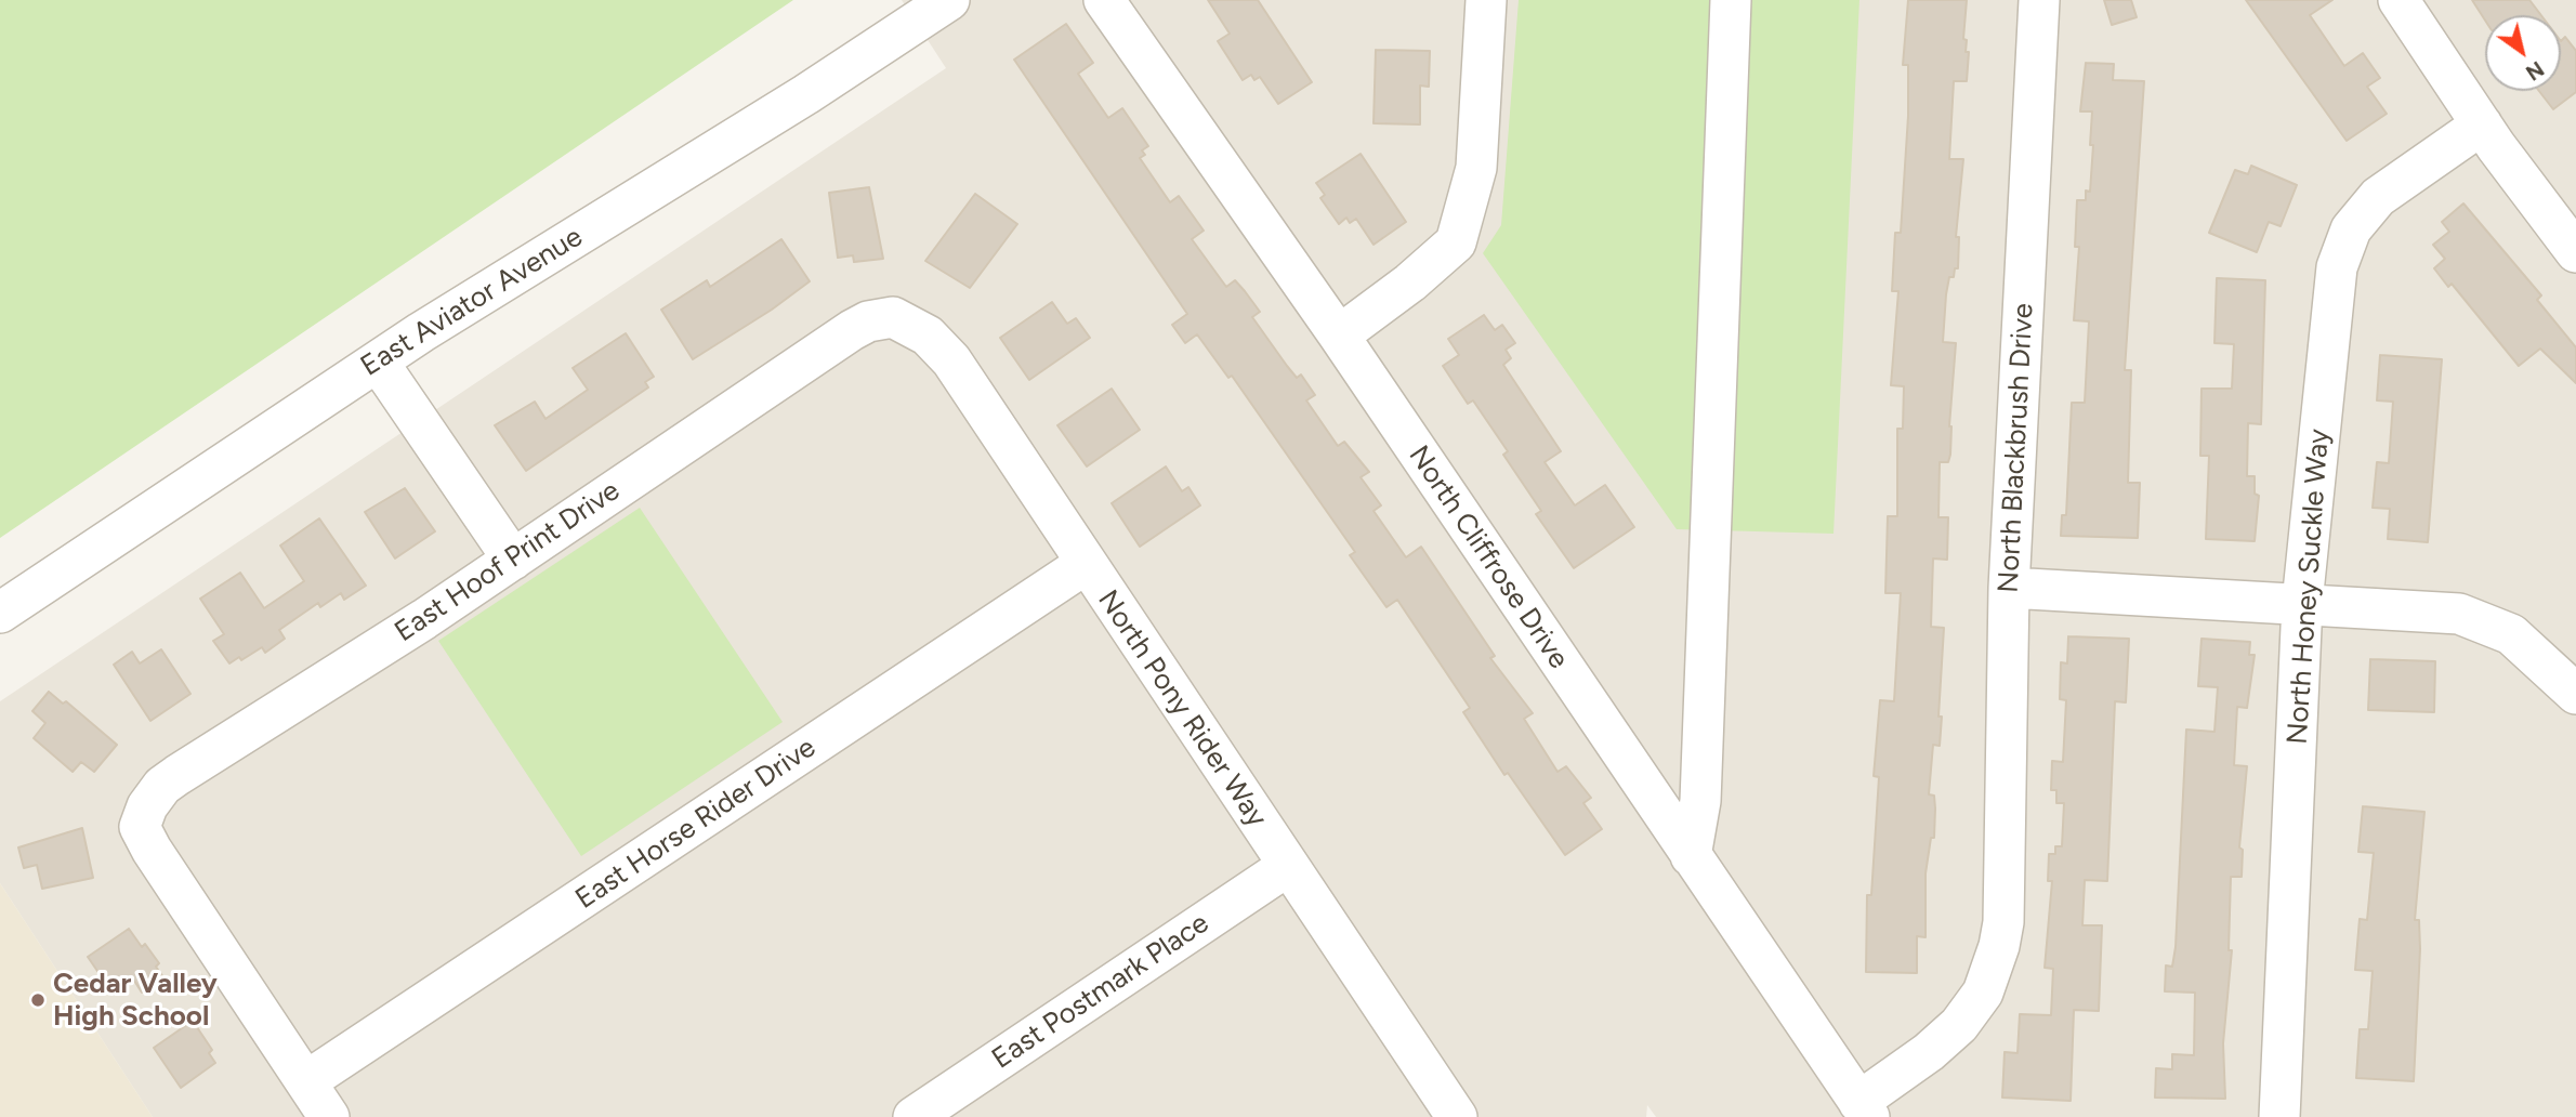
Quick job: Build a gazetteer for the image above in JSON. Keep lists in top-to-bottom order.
{
  "streets": {
    "street": [
      "East Aviator Avenue",
      "North Blackbrush Drive",
      "North Cliffrose Drive",
      "East Hoof Print Drive",
      "North Honey Suckle Way",
      "North Pony Rider Way",
      "East Horse Rider Drive",
      "East Postmark Place"
    ]
  },
  "crossings": [
    ["North Blackbrush Drive", "North Cliffrose Drive"],
    ["East Hoof Print Drive", "North Pony Rider Way"],
    ["East Hoof Print Drive", "East Horse Rider Drive"],
    ["North Pony Rider Way", "East Horse Rider Drive"],
    ["North Pony Rider Way", "East Postmark Place"]
  ],
  "places": ["Cedar Valley High School"],
  "north": "bottom right"
}
